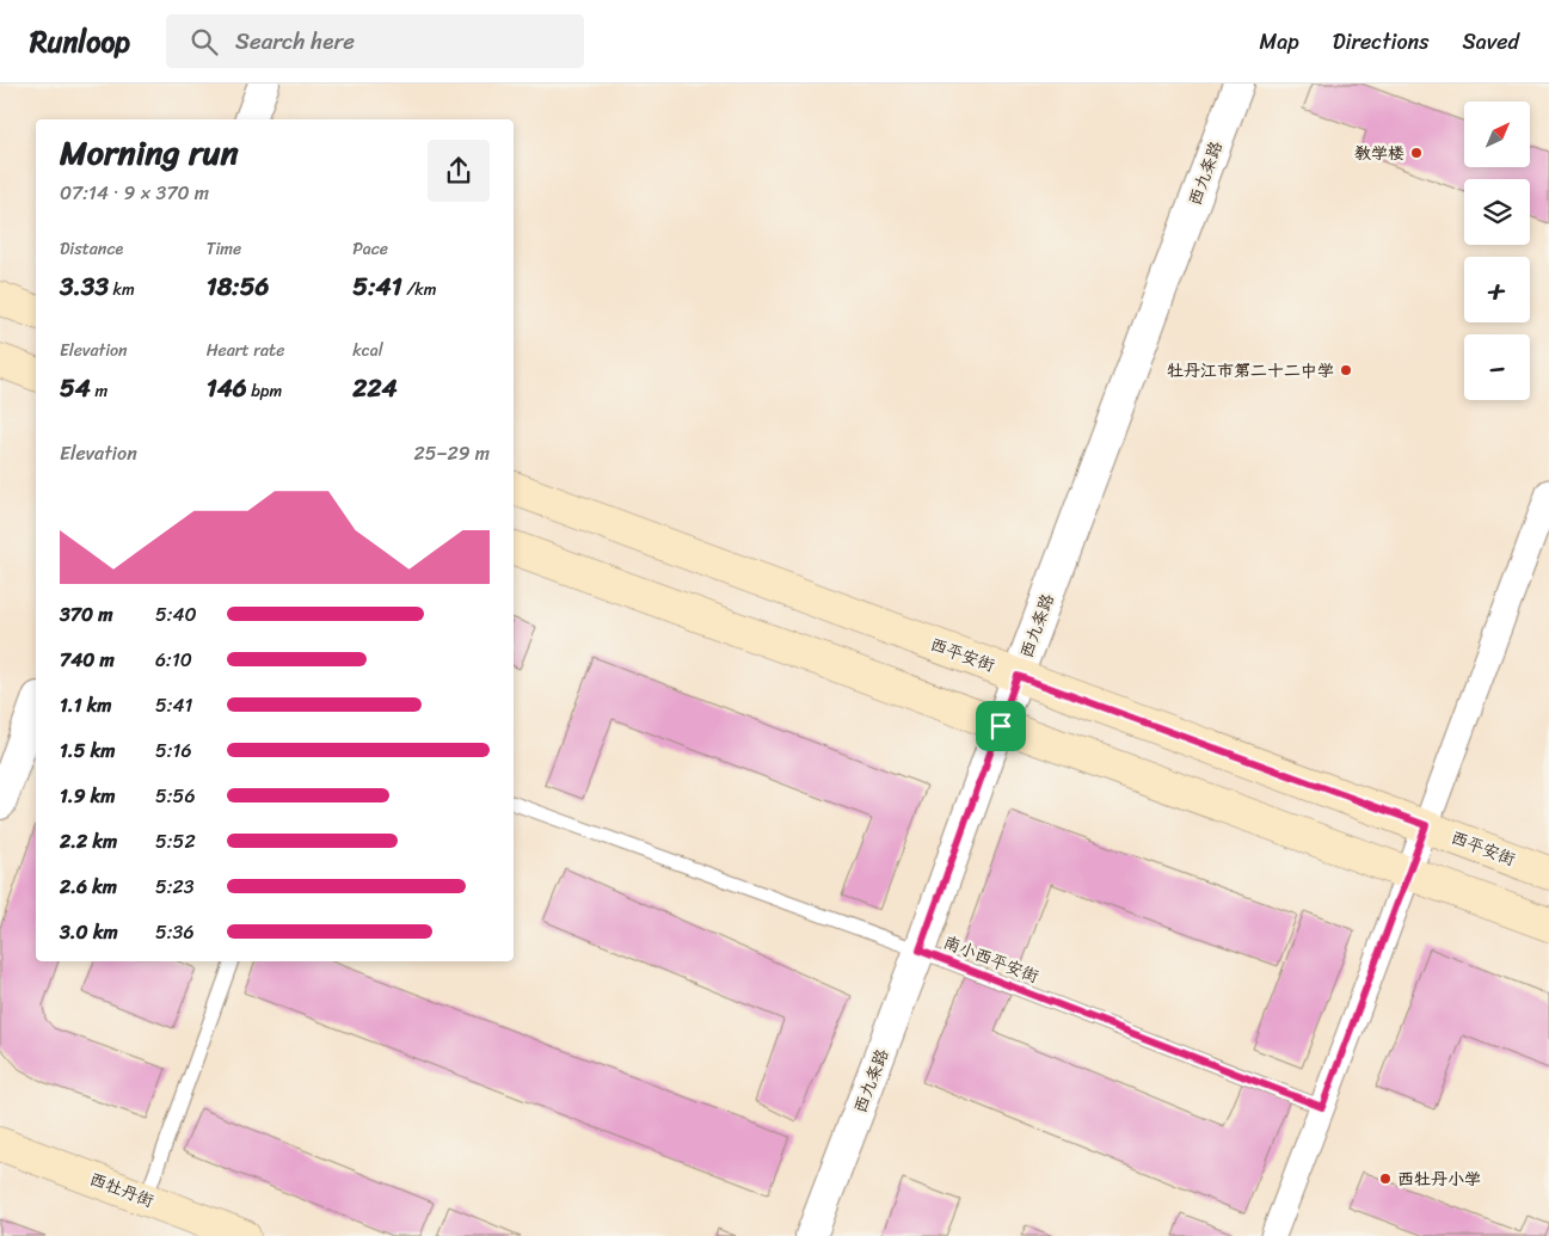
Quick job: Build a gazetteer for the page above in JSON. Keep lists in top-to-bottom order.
{
  "streets": {
    "main road": ["西平安街", "西牡丹街"],
    "street": ["西九条路"],
    "lane": ["南小西平安街"]
  },
  "crossings": [
    ["西九条路", "西平安街"],
    ["西九条路", "南小西平安街"]
  ],
  "places": ["教学楼", "牡丹江市第二十二中学", "西牡丹小学"],
  "north": "top right",
  "page": {
    "header": "Runloop",
    "search": "Search here",
    "nav": ["Map", "Directions", "Saved"],
    "map_buttons": ["+", "−"],
    "heading": ["Morning run", "07:14 · 9 × 370 m"],
    "stats": [
      ["Distance", "3.33 km"],
      ["Time", "18:56"],
      ["Pace", "5:41 /km"],
      ["Elevation", "54 m"],
      ["Heart rate", "146 bpm"],
      ["kcal", "224"]
    ],
    "chart": ["Elevation", "25–29 m"],
    "list": [
      {
        "name": "370 m",
        "note": "5:40"
      },
      {
        "name": "740 m",
        "note": "6:10"
      },
      {
        "name": "1.1 km",
        "note": "5:41"
      },
      {
        "name": "1.5 km",
        "note": "5:16"
      },
      {
        "name": "1.9 km",
        "note": "5:56"
      },
      {
        "name": "2.2 km",
        "note": "5:52"
      },
      {
        "name": "2.6 km",
        "note": "5:23"
      },
      {
        "name": "3.0 km",
        "note": "5:36"
      }
    ]
  }
}
